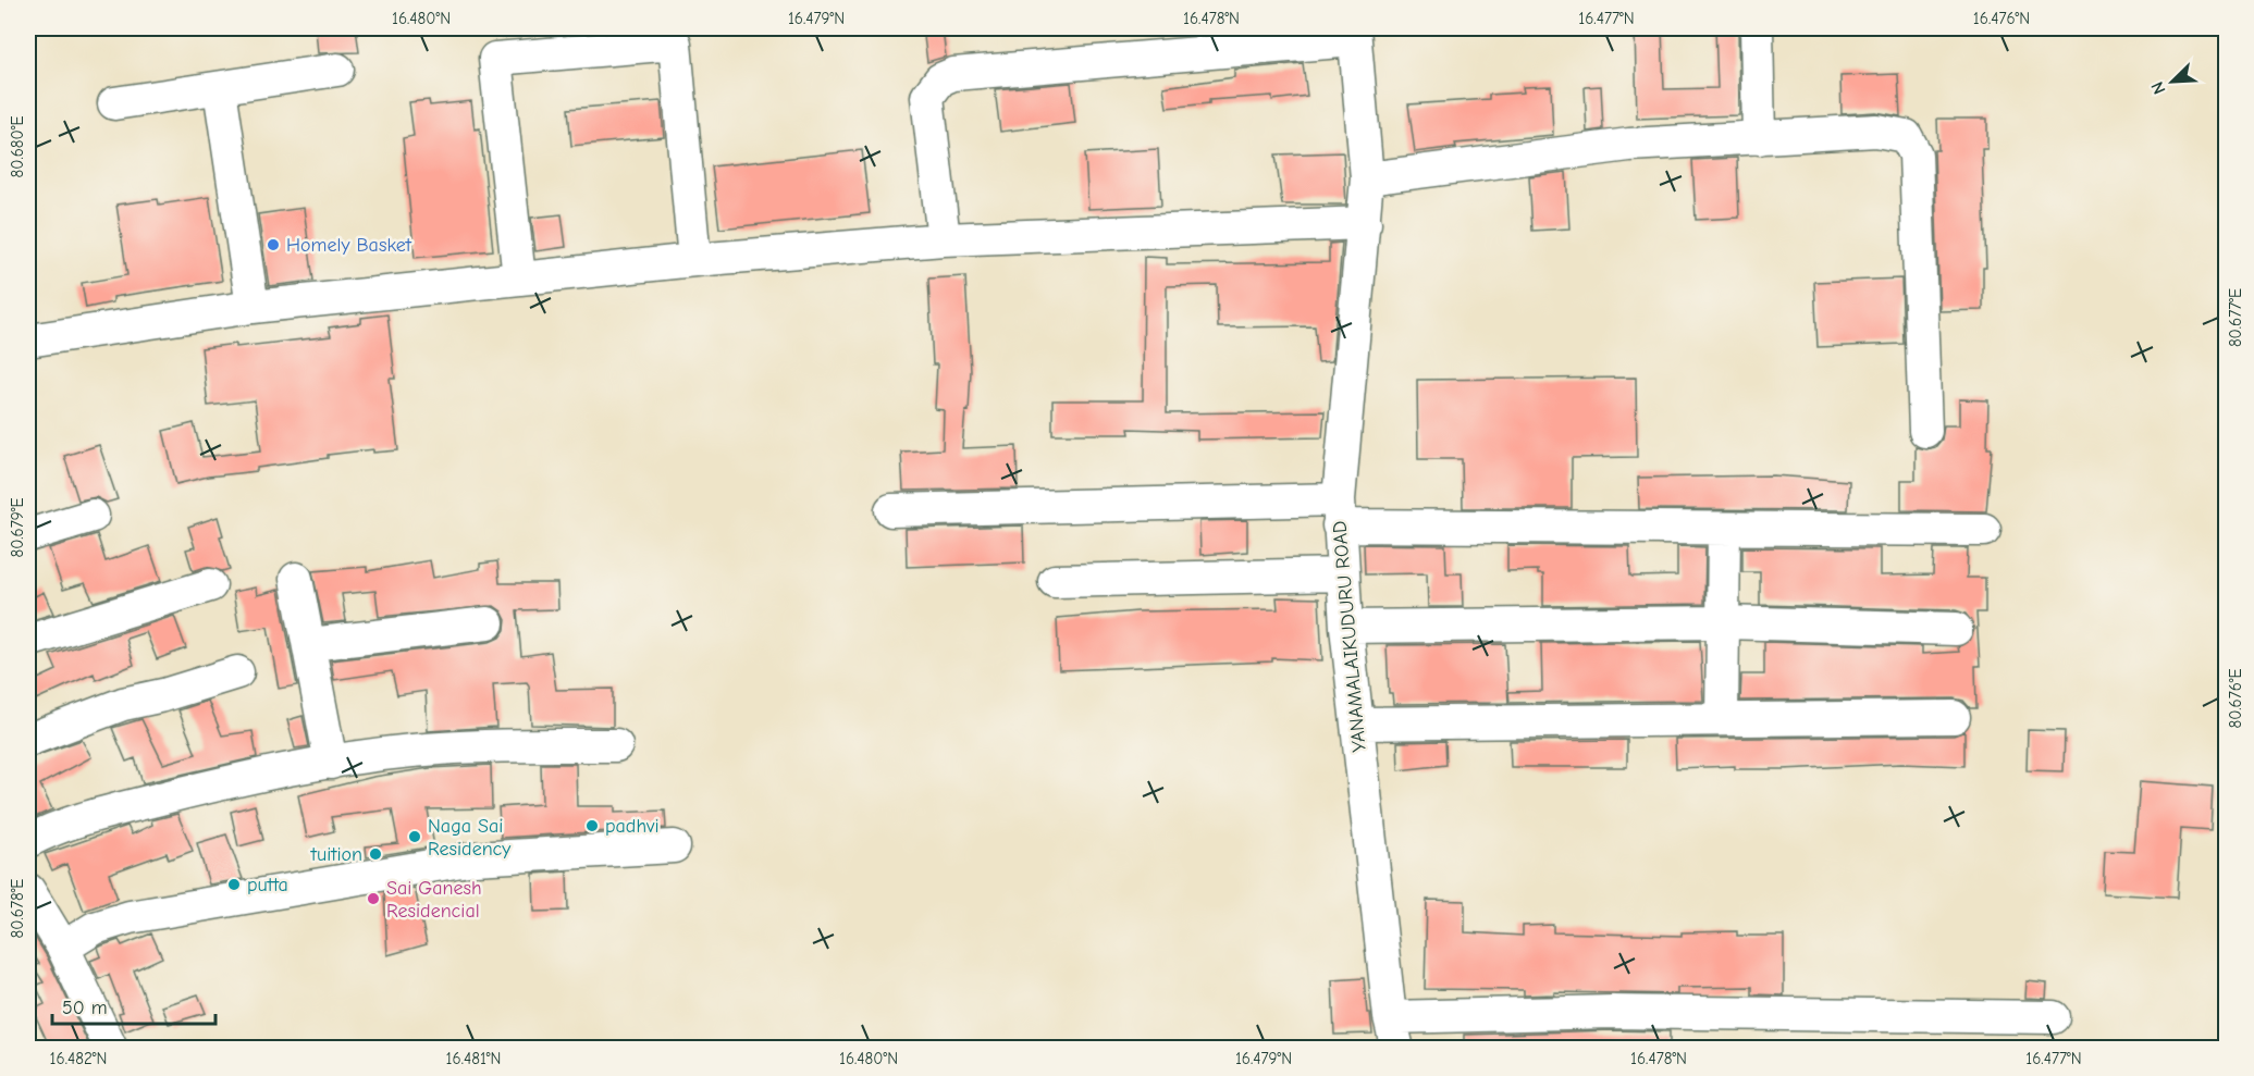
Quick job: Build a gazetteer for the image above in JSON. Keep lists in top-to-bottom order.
{
  "streets": {
    "street": ["YANAMALAIKUDURU ROAD"]
  },
  "places": [
    "Homely Basket",
    "padhvi",
    "Naga Sai Residency",
    "tuition",
    "putta",
    "Sai Ganesh Residencial"
  ],
  "scale_bar": "50 m",
  "north": "bottom left",
  "coordinates": [
    "16.480°N",
    "16.479°N",
    "16.478°N",
    "16.477°N",
    "16.476°N",
    "80.680°E",
    "80.677°E",
    "80.679°E",
    "80.676°E",
    "80.678°E",
    "16.482°N",
    "16.481°N"
  ]
}
